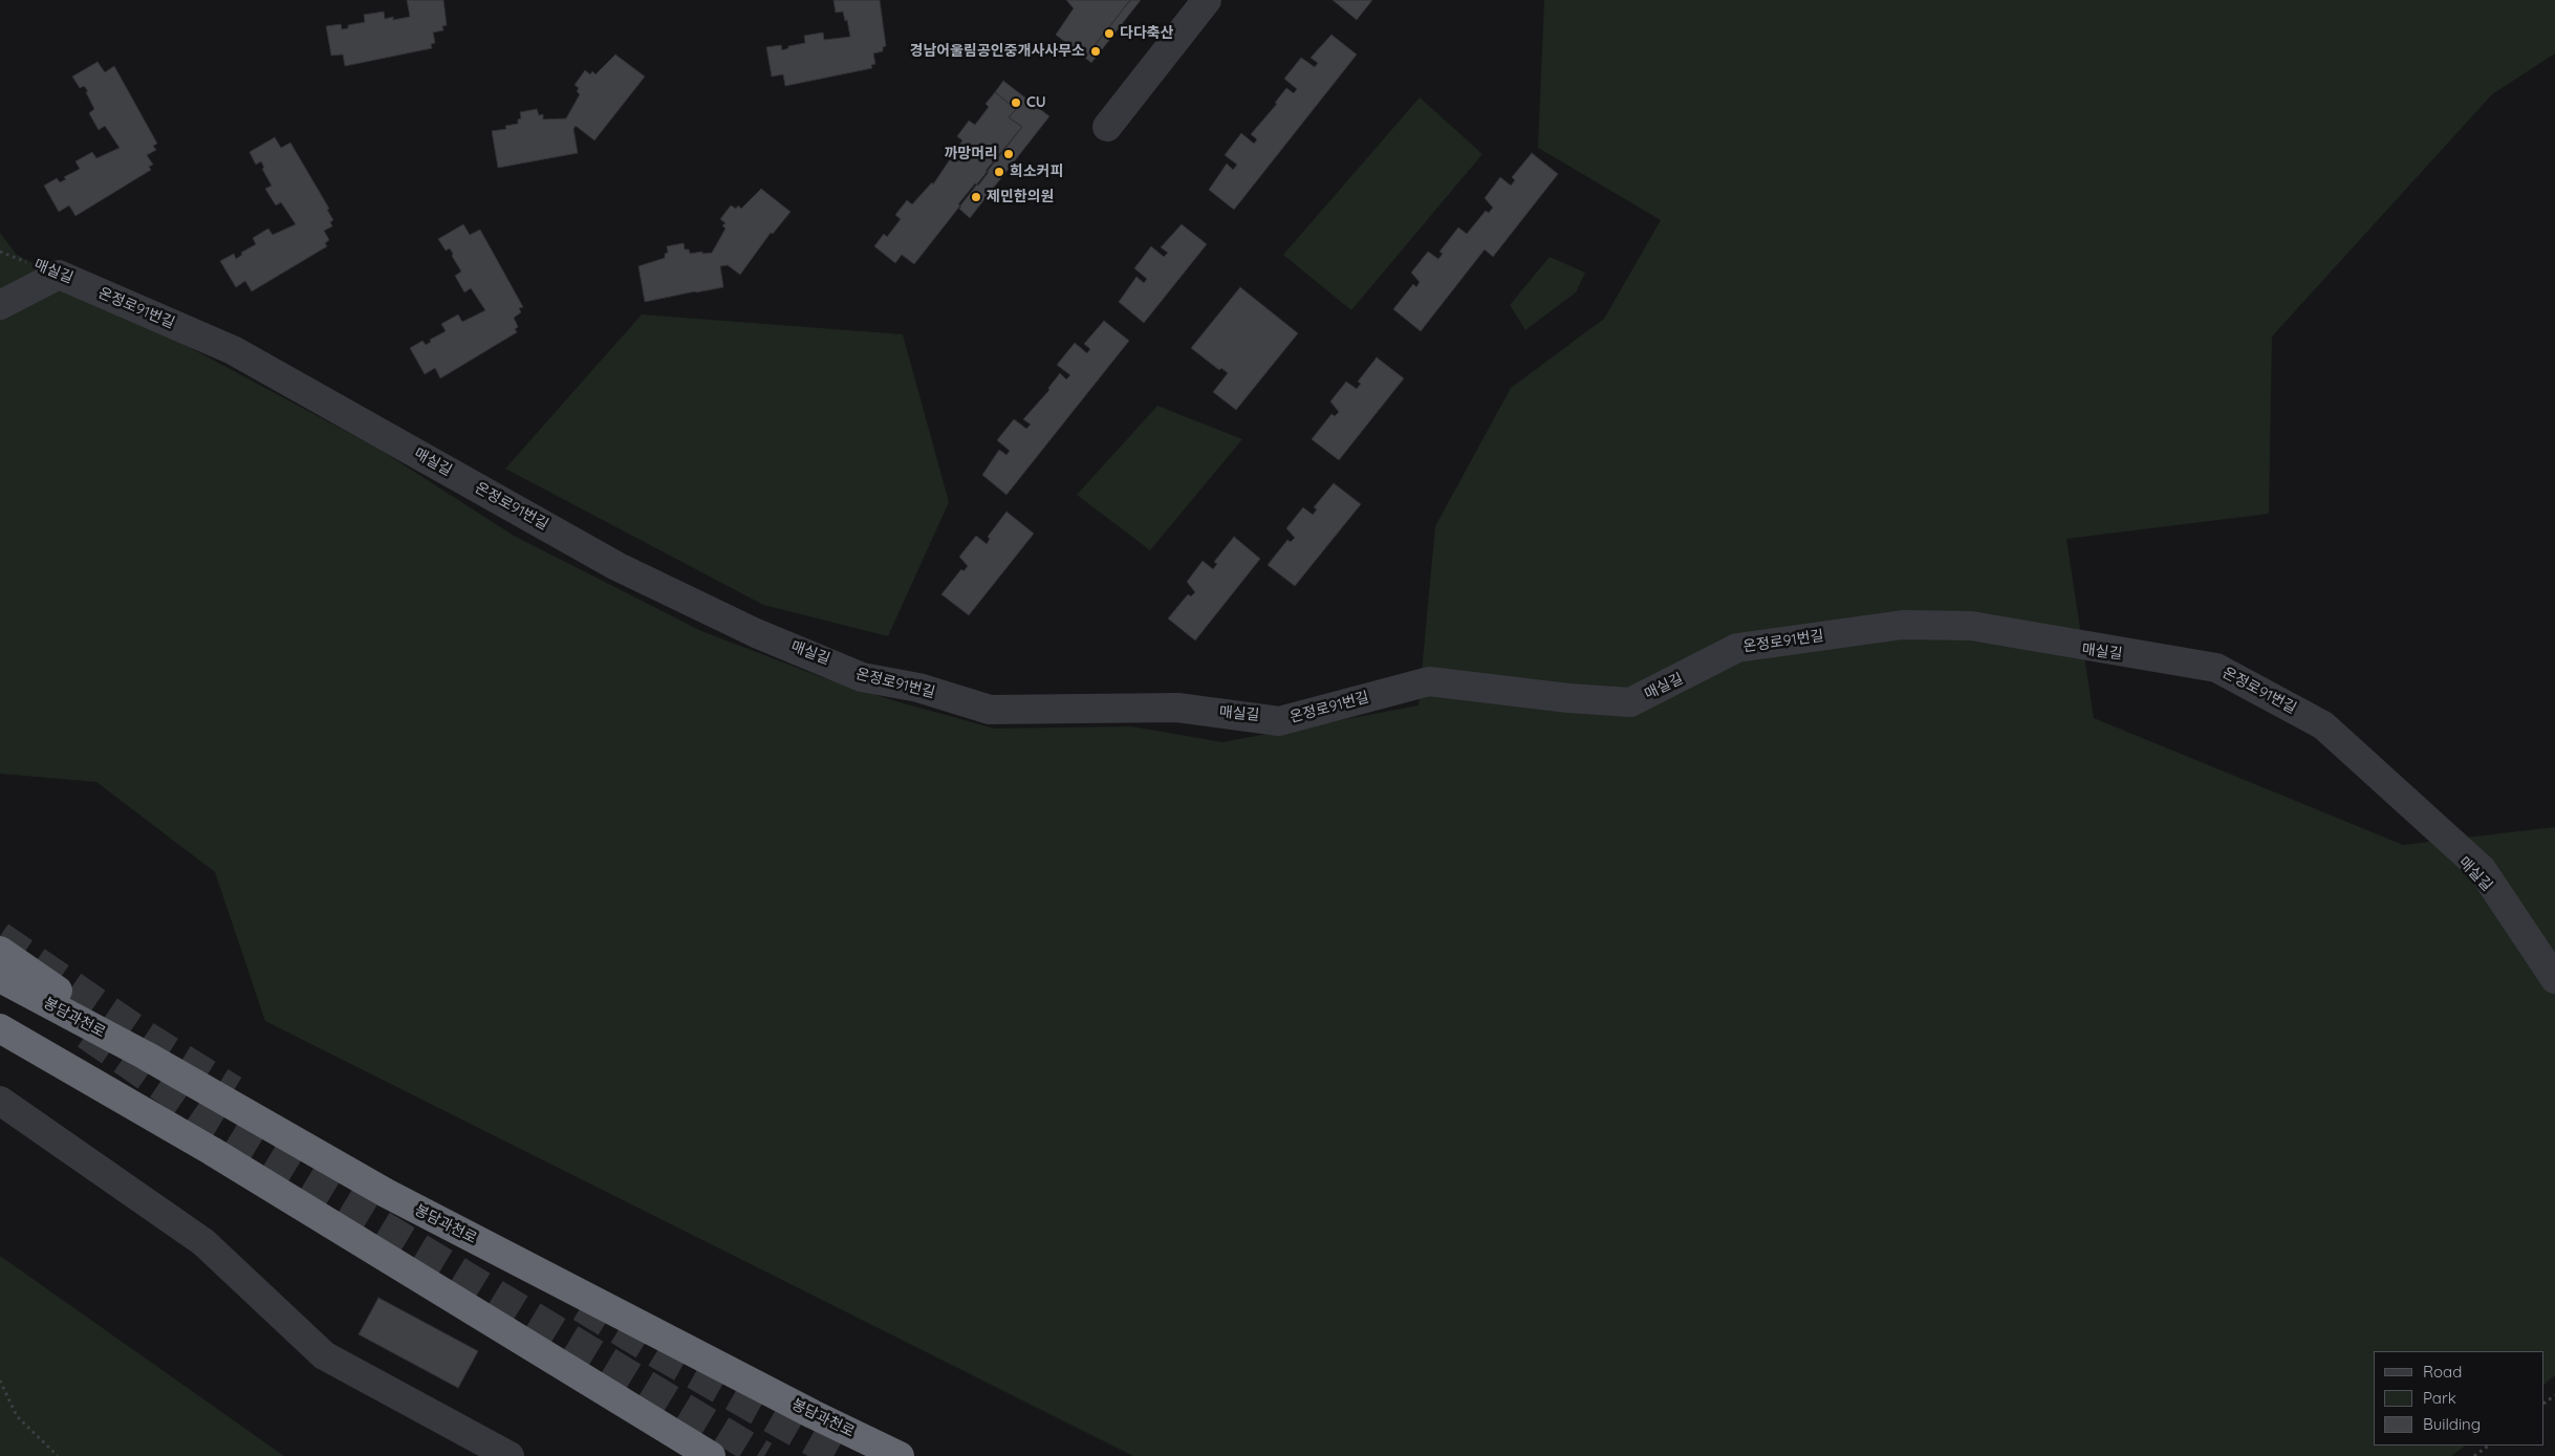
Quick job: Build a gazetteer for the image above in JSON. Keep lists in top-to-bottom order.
{
  "streets": {
    "highway": ["봉담과천로"],
    "street": ["온정로91번길"]
  },
  "places": [
    "다다축산",
    "경남어울림공인중개사사무소",
    "CU",
    "까망머리",
    "희소커피",
    "제민한의원"
  ],
  "legend": ["Road", "Park", "Building"]
}
